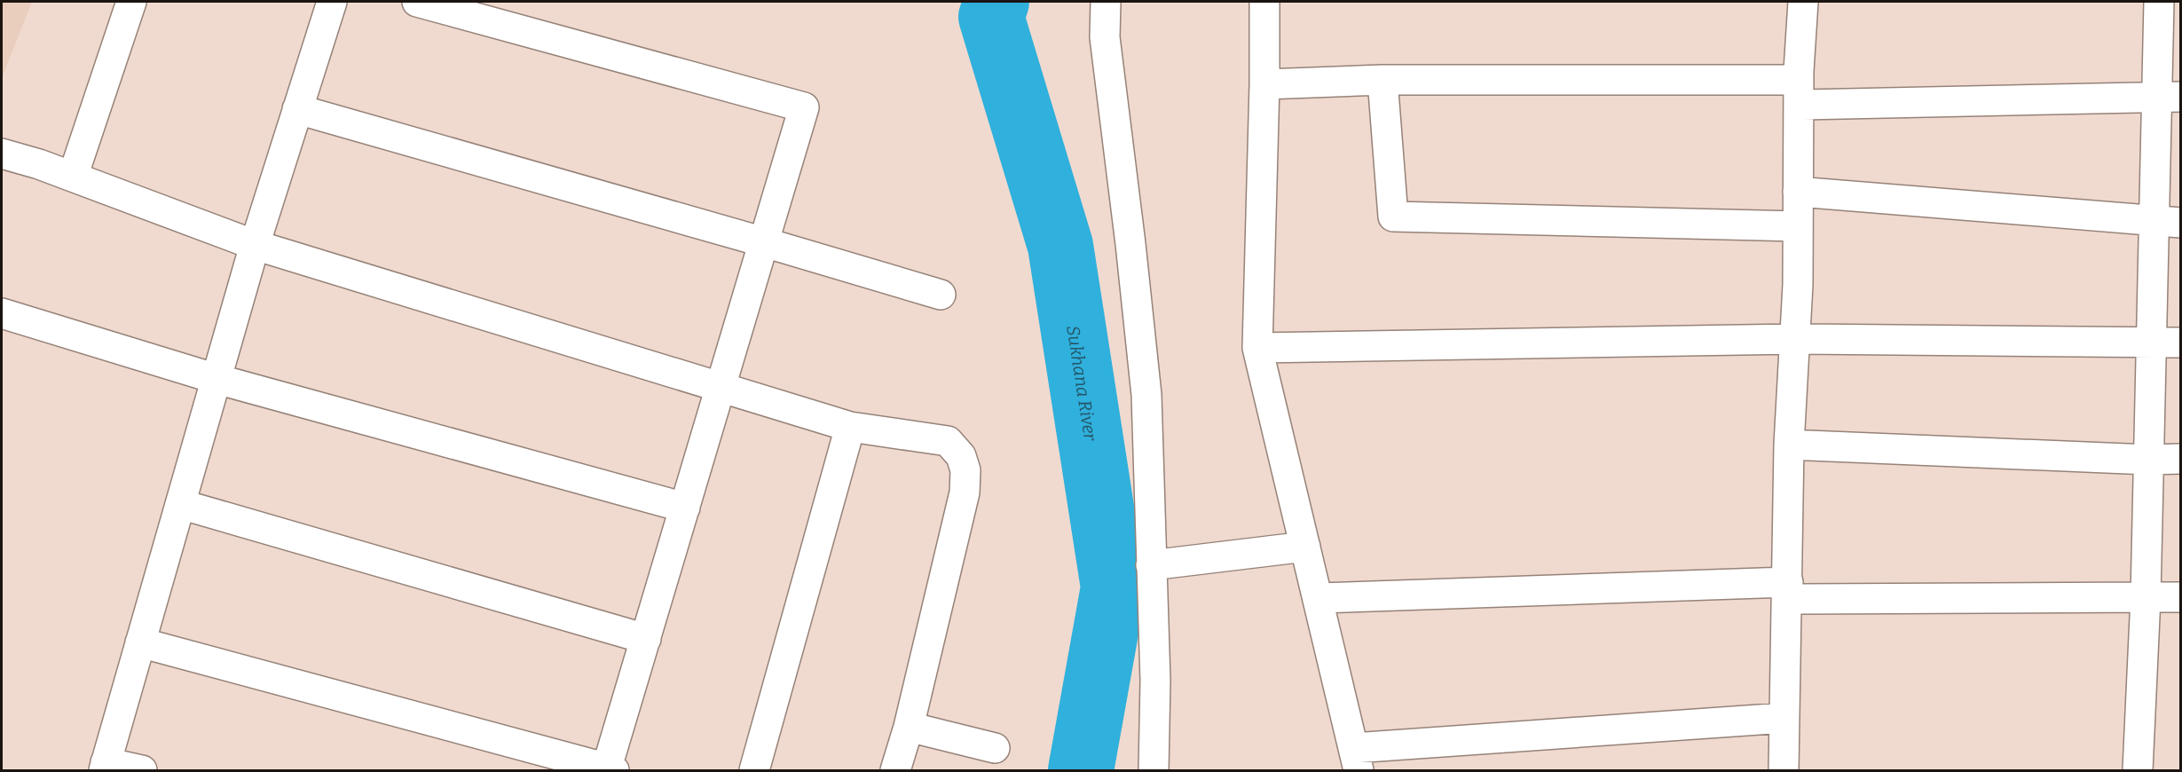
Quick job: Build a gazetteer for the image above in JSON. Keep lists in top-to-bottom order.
{
  "water": ["Sukhana River"]
}
